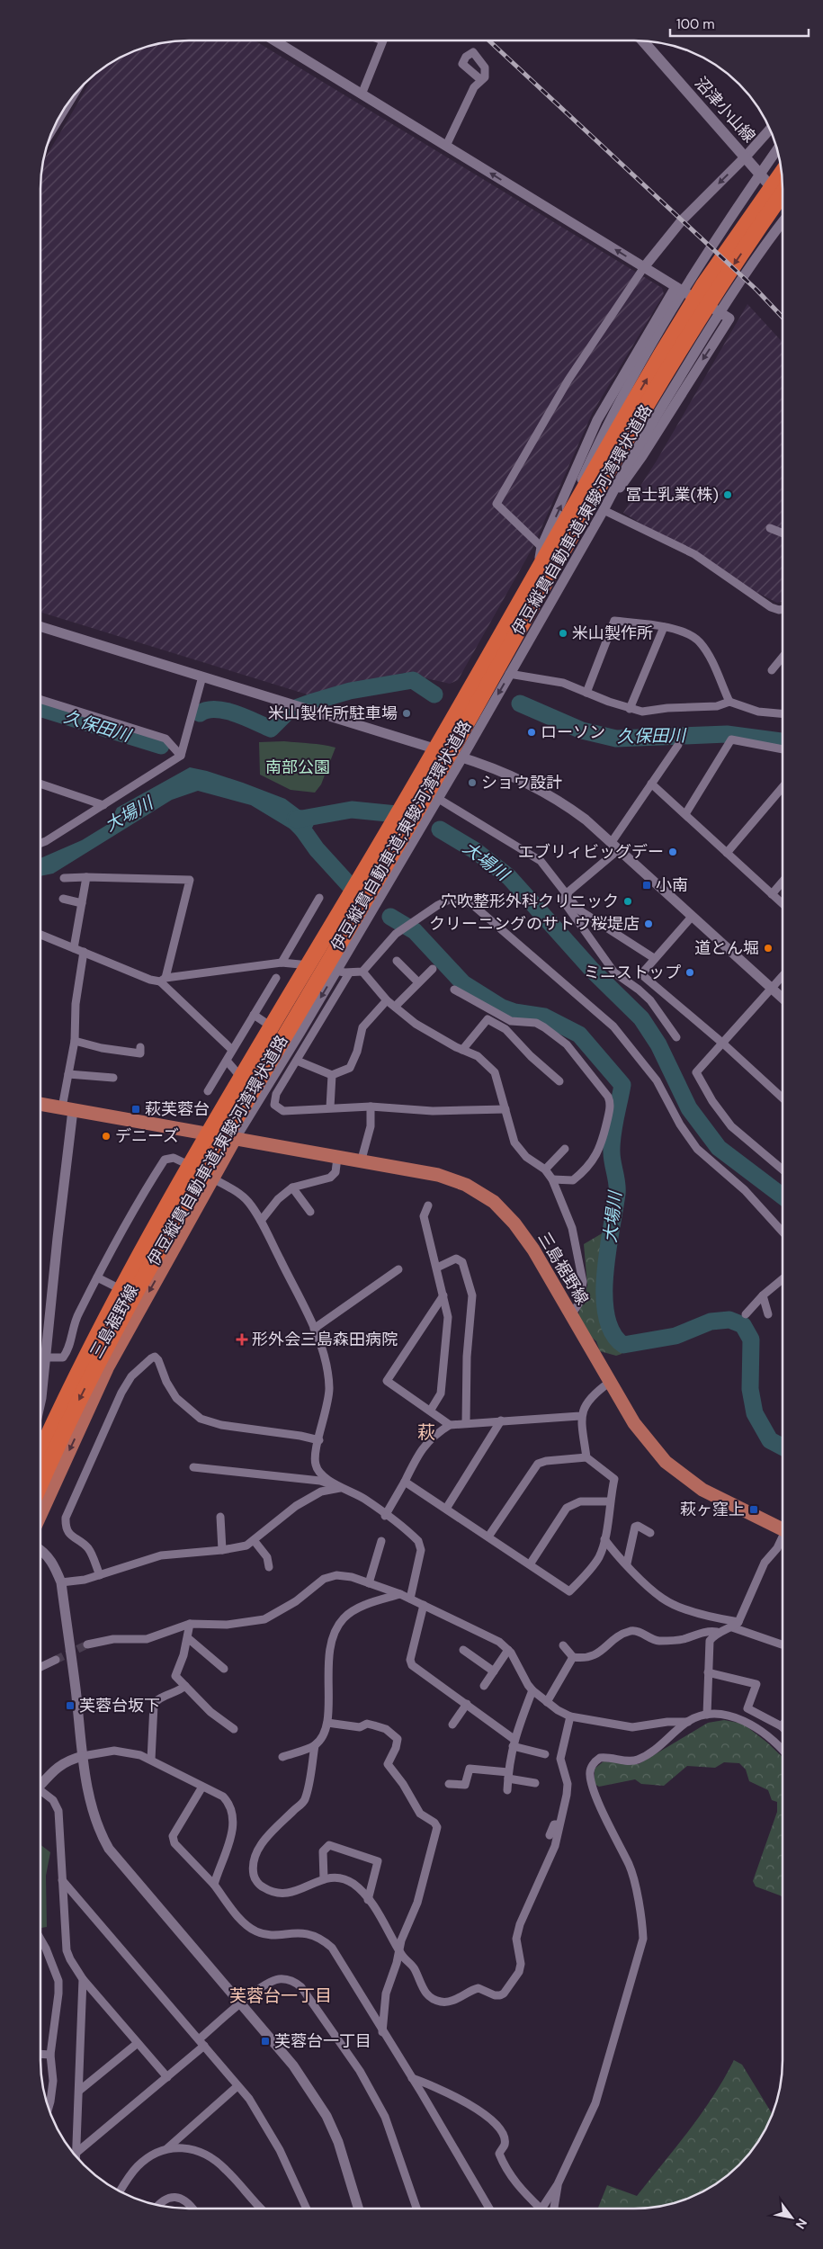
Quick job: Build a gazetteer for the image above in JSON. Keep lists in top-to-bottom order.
{
  "streets": {
    "highway": ["伊豆縦貫自動車道;東駿河湾環状道路"],
    "main road": ["沼津小山線", "三島裾野線"]
  },
  "districts": ["萩", "芙蓉台一丁目"],
  "water": ["久保田川", "大場川"],
  "parks": ["南部公園"],
  "places": {
    "other": [
      "冨士乳業(株)",
      "米山製作所",
      "米山製作所駐車場",
      "ローソン",
      "ショウ設計",
      "エブリィビッグデー",
      "穴吹整形外科クリニック",
      "クリーニングのサトウ桜堤店",
      "道とん堀",
      "ミニストップ",
      "デニーズ"
    ],
    "transit": [
      "小南",
      "萩芙蓉台",
      "萩ヶ窪上",
      "芙蓉台坂下",
      "芙蓉台一丁目"
    ],
    "health": ["形外会三島森田病院"]
  },
  "scale_bar": "100 m",
  "north": "bottom right"
}
